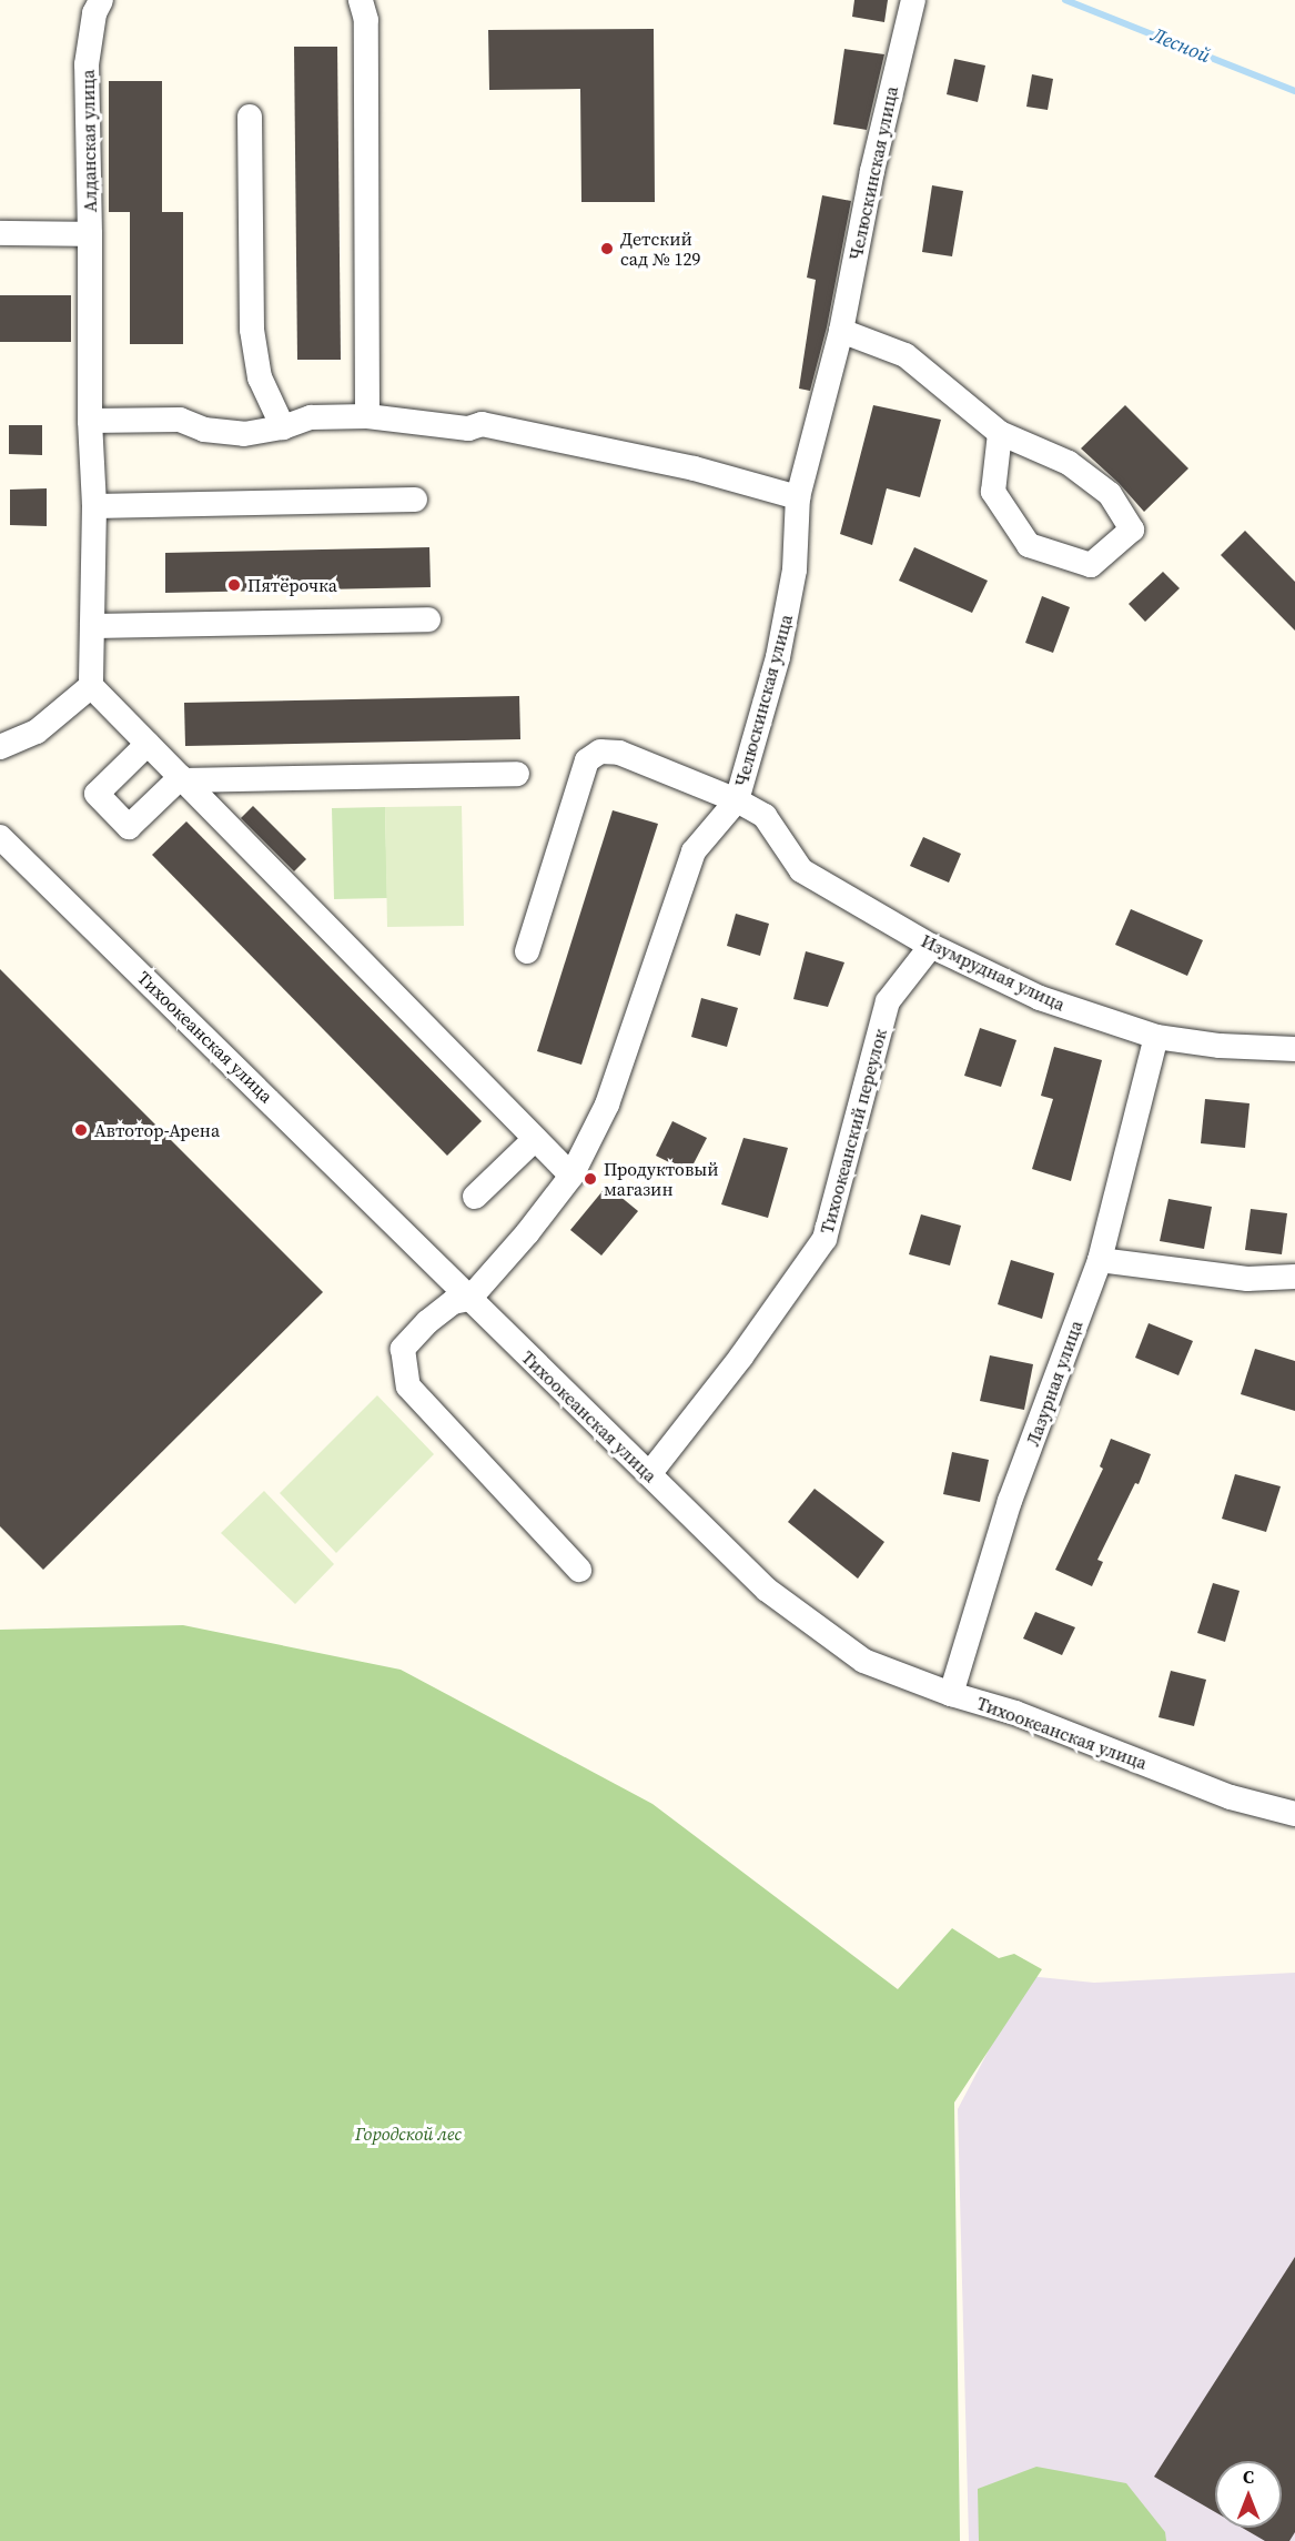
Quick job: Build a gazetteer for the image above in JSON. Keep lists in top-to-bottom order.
{
  "streets": {
    "street": [
      "Алданская улица",
      "Челюскинская улица",
      "Изумрудная улица",
      "Тихоокеанская улица",
      "Тихоокеанский переулок",
      "Лазурная улица"
    ]
  },
  "crossings": [
    ["Челюскинская улица", "Изумрудная улица"],
    ["Челюскинская улица", "Тихоокеанская улица"],
    ["Изумрудная улица", "Тихоокеанский переулок"],
    ["Изумрудная улица", "Лазурная улица"],
    ["Тихоокеанская улица", "Тихоокеанский переулок"],
    ["Тихоокеанская улица", "Лазурная улица"]
  ],
  "water": ["Лесной"],
  "parks": ["Городской лес"],
  "places": [
    "Детский сад № 129",
    "Пятёрочка",
    "Автотор-Арена",
    "Продуктовый магазин"
  ],
  "north": "top"
}
